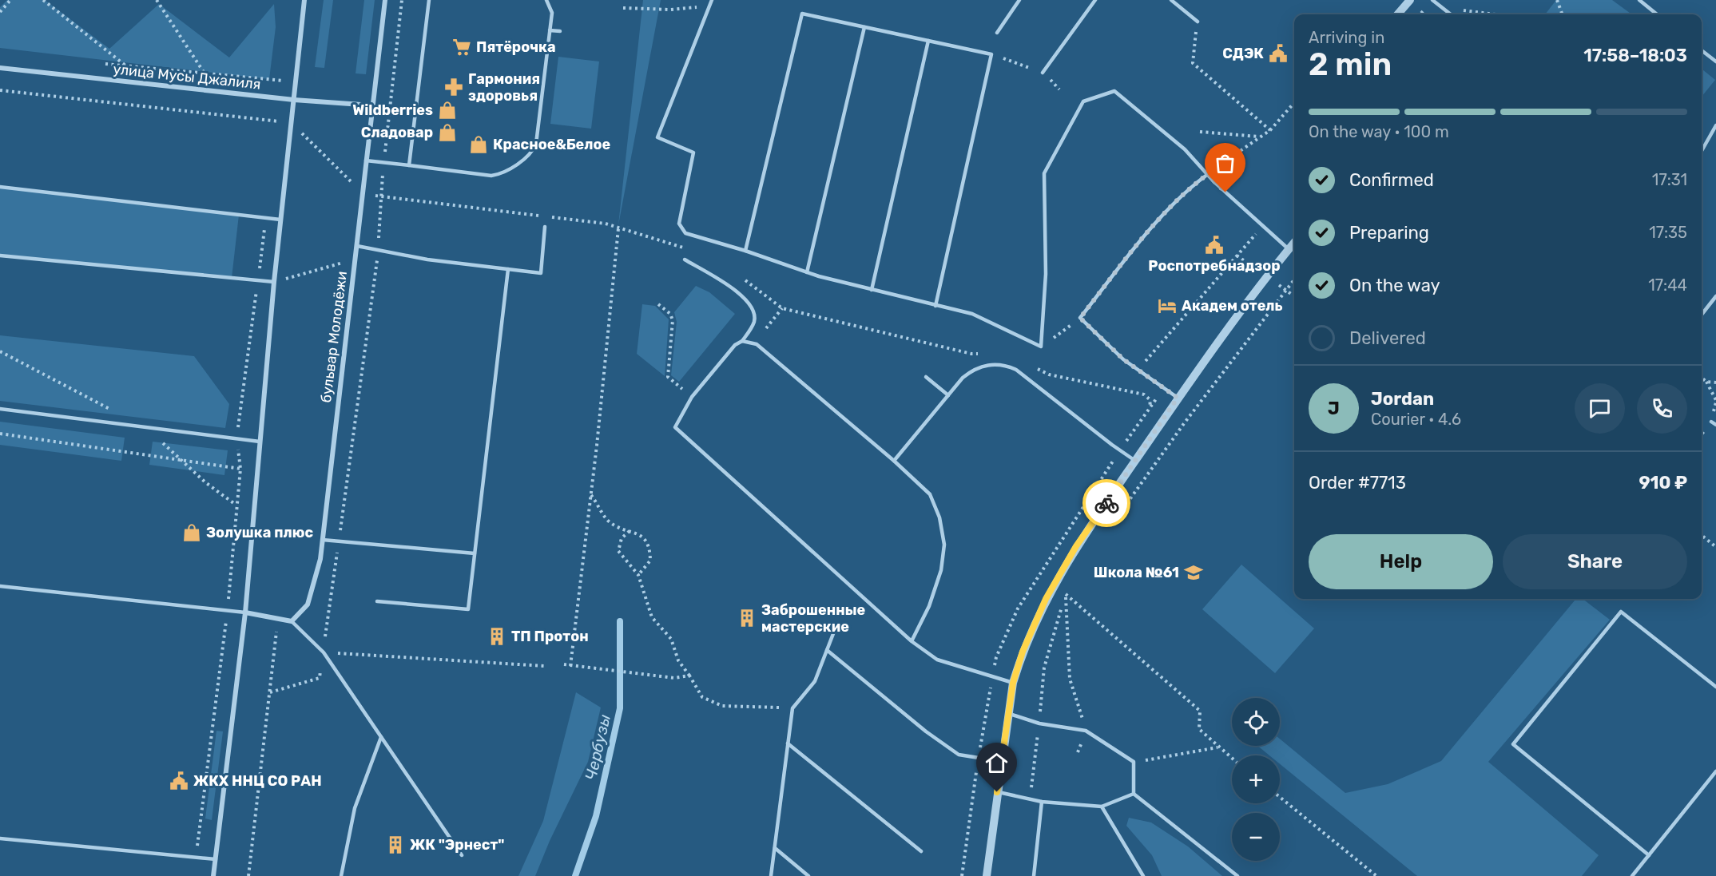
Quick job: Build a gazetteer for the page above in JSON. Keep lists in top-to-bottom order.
{
  "streets": {
    "street": ["улица Мусы Джалиля", "бульвар Молодёжи"]
  },
  "crossings": [
    ["улица Мусы Джалиля", "бульвар Молодёжи"]
  ],
  "water": ["Чербузы"],
  "places": {
    "supermarket": ["Пятёрочка"],
    "public building": ["СДЭК", "Роспотребнадзор", "ЖКХ ННЦ СО РАН"],
    "pharmacy": ["Гармония здоровья"],
    "shop": [
      "Wildberries",
      "Сладовар",
      "Красное&Белое",
      "Золушка плюс"
    ],
    "hotel": ["Академ отель"],
    "school or university": ["Школа №61"],
    "building": ["Заброшенные мастерские", "ТП Протон", "ЖК \"Эрнест\""]
  },
  "page": {
    "heading": ["2 min", "Arriving in", "17:58–18:03"],
    "panel": [
      "Jordan",
      "Courier · 4.6",
      "Order #7713",
      "910 ₽"
    ],
    "bar": "On the way · 100 m",
    "list": [
      ["Confirmed", "17:31"],
      ["Preparing", "17:35"],
      ["On the way", "17:44"],
      "Delivered"
    ],
    "round": "J",
    "buttons": ["Help", "Share"],
    "map_buttons": ["+", "−"]
  }
}
